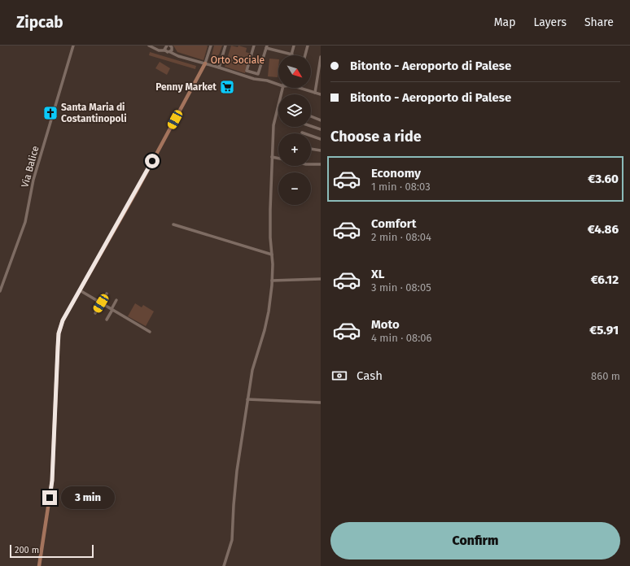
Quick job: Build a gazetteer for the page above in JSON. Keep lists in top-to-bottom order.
{
  "streets": {
    "street": ["Via Balice"]
  },
  "parks": ["Orto Sociale"],
  "places": {
    "supermarket": ["Penny Market"],
    "church": ["Santa Maria di Costantinopoli"]
  },
  "scale_bar": "200 m",
  "north": "bottom right",
  "page": {
    "header": "Zipcab",
    "nav": ["Map", "Layers", "Share"],
    "banner": ["Bitonto - Aeroporto di Palese", "Bitonto - Aeroporto di Palese"],
    "map_buttons": ["+", "−"],
    "heading": "Choose a ride",
    "list": [
      {
        "name": "Economy",
        "note": "1 min · 08:03",
        "value": "€3.60"
      },
      {
        "name": "Comfort",
        "note": "2 min · 08:04",
        "value": "€4.86"
      },
      {
        "name": "XL",
        "note": "3 min · 08:05",
        "value": "€6.12"
      },
      {
        "name": "Moto",
        "note": "4 min · 08:06",
        "value": "€5.91"
      }
    ],
    "pay": ["Cash", "860 m"],
    "bubble": "3 min",
    "buttons": "Confirm",
    "scale": "200 m"
  }
}
